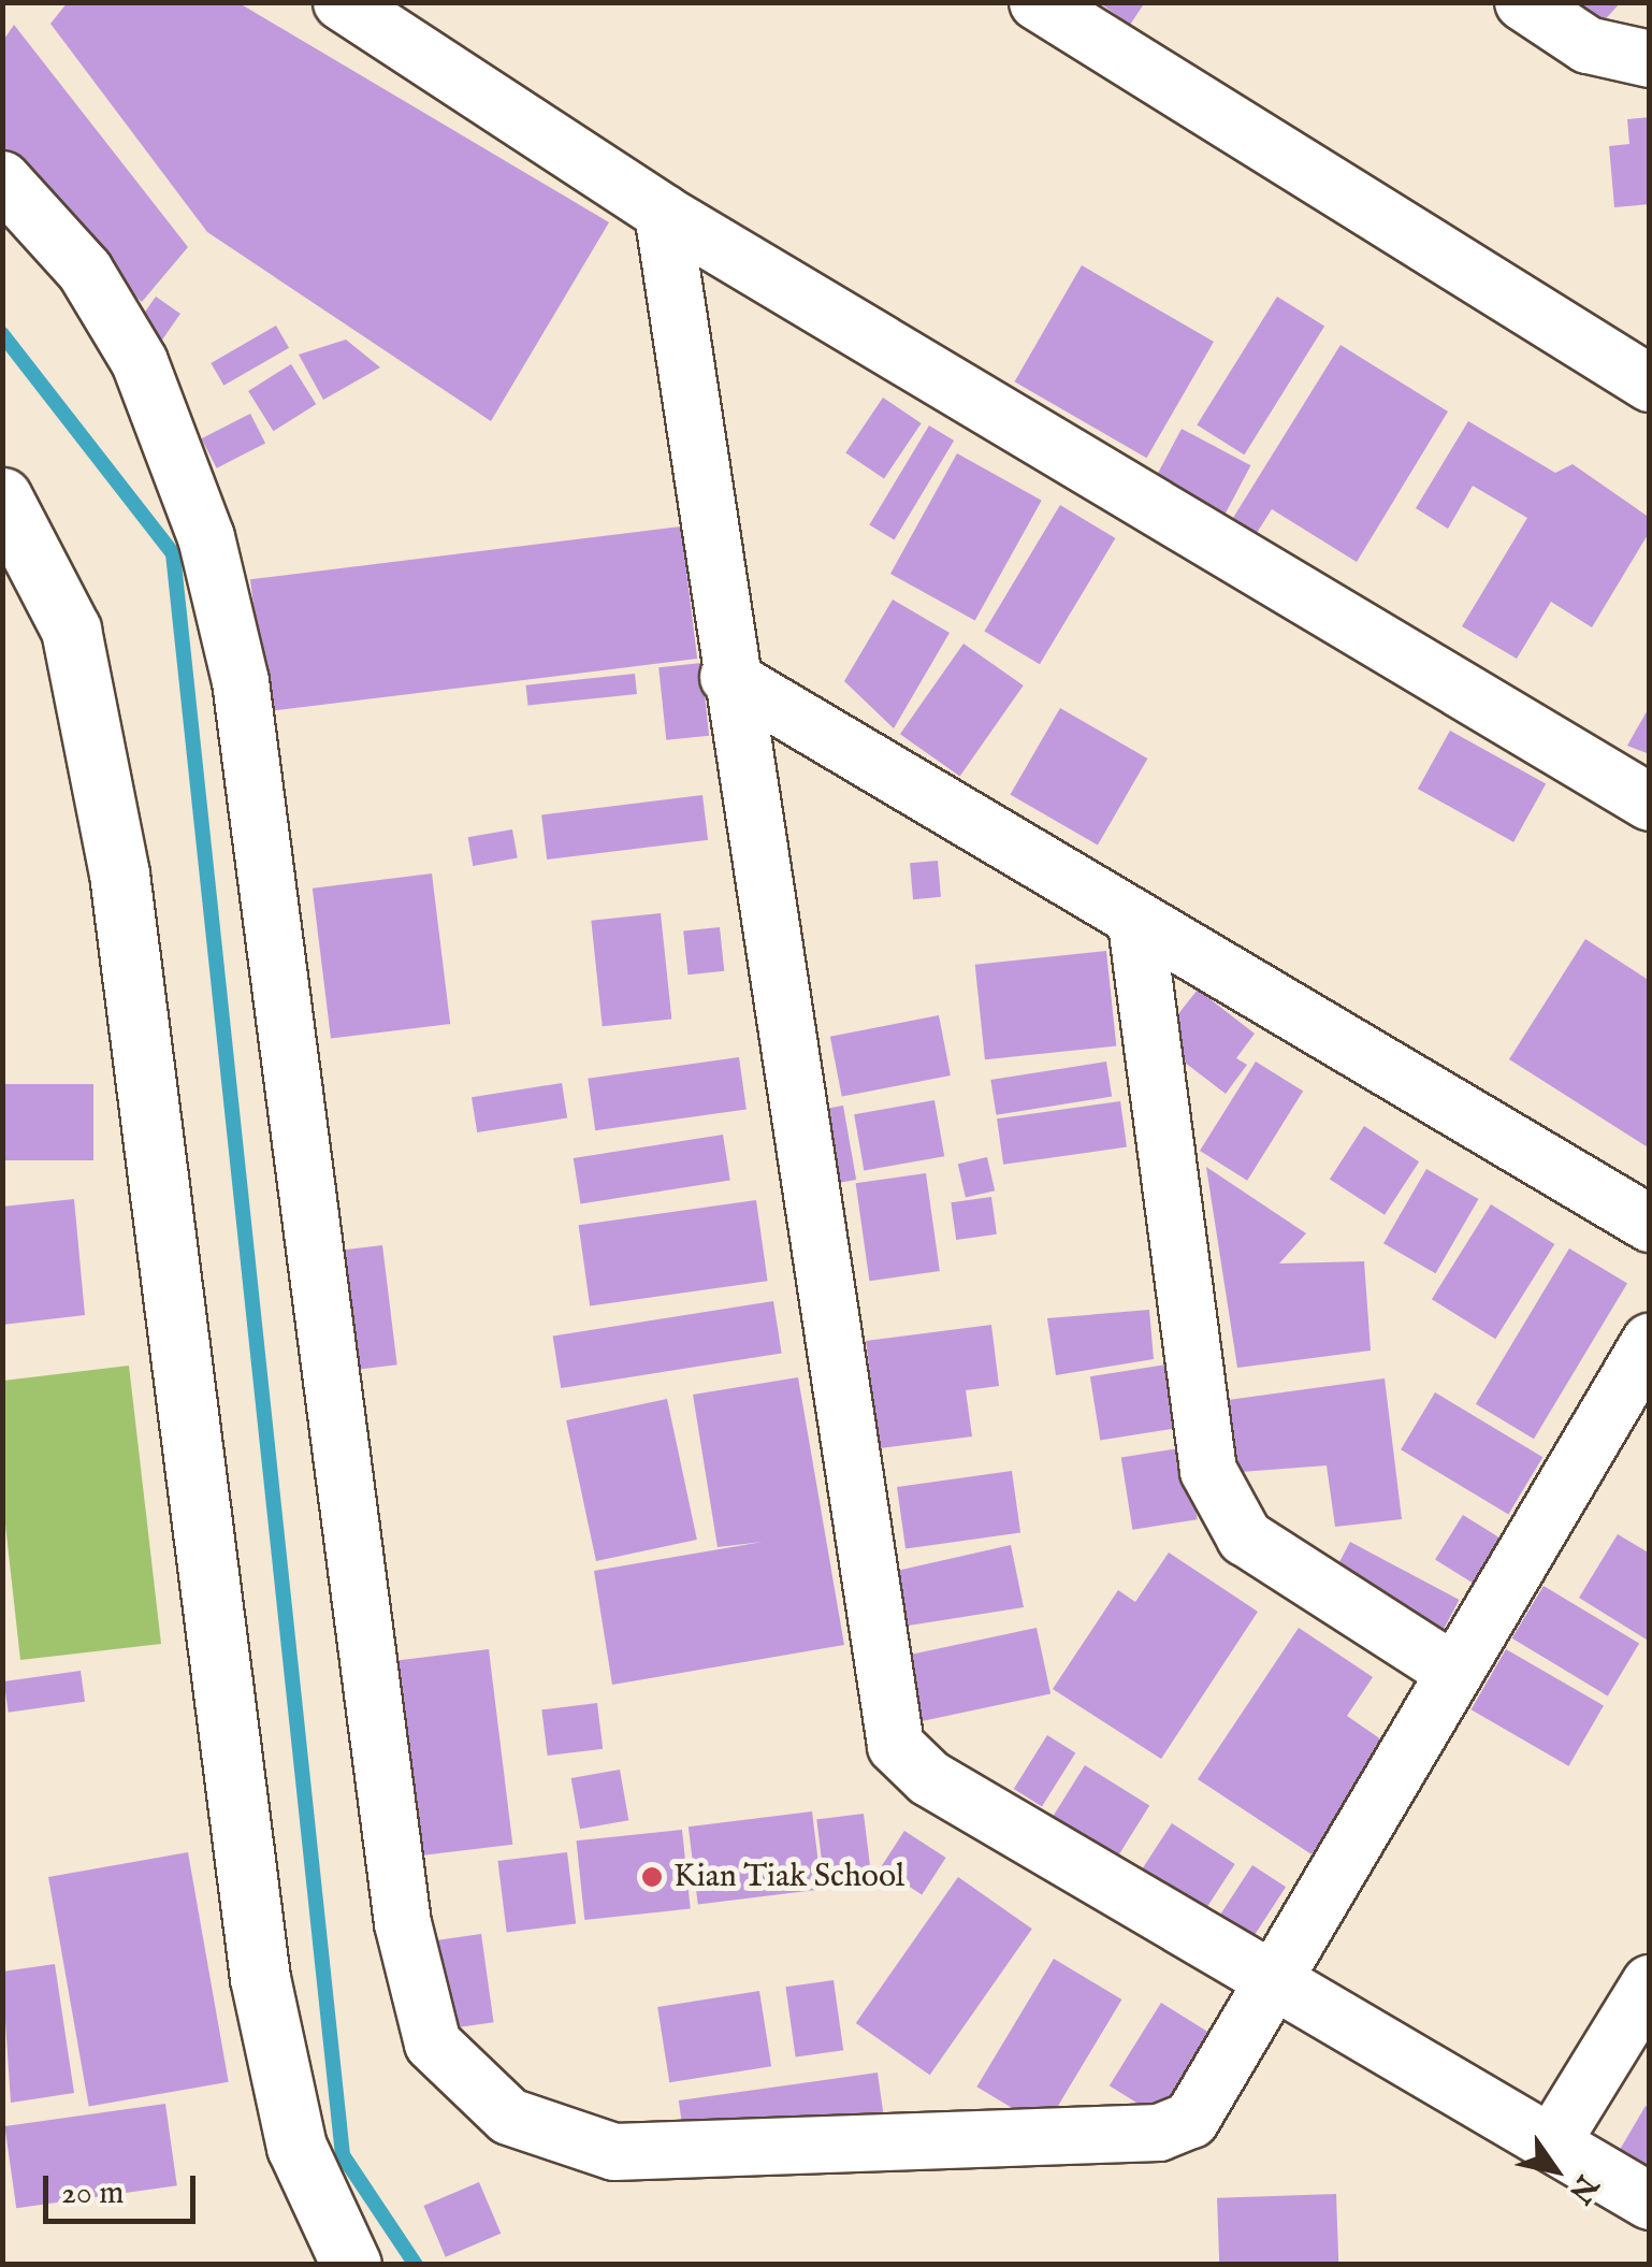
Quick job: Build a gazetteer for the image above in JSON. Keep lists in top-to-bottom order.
{
  "places": ["Kian Tiak School"],
  "scale_bar": "20 m",
  "north": "bottom right"
}
